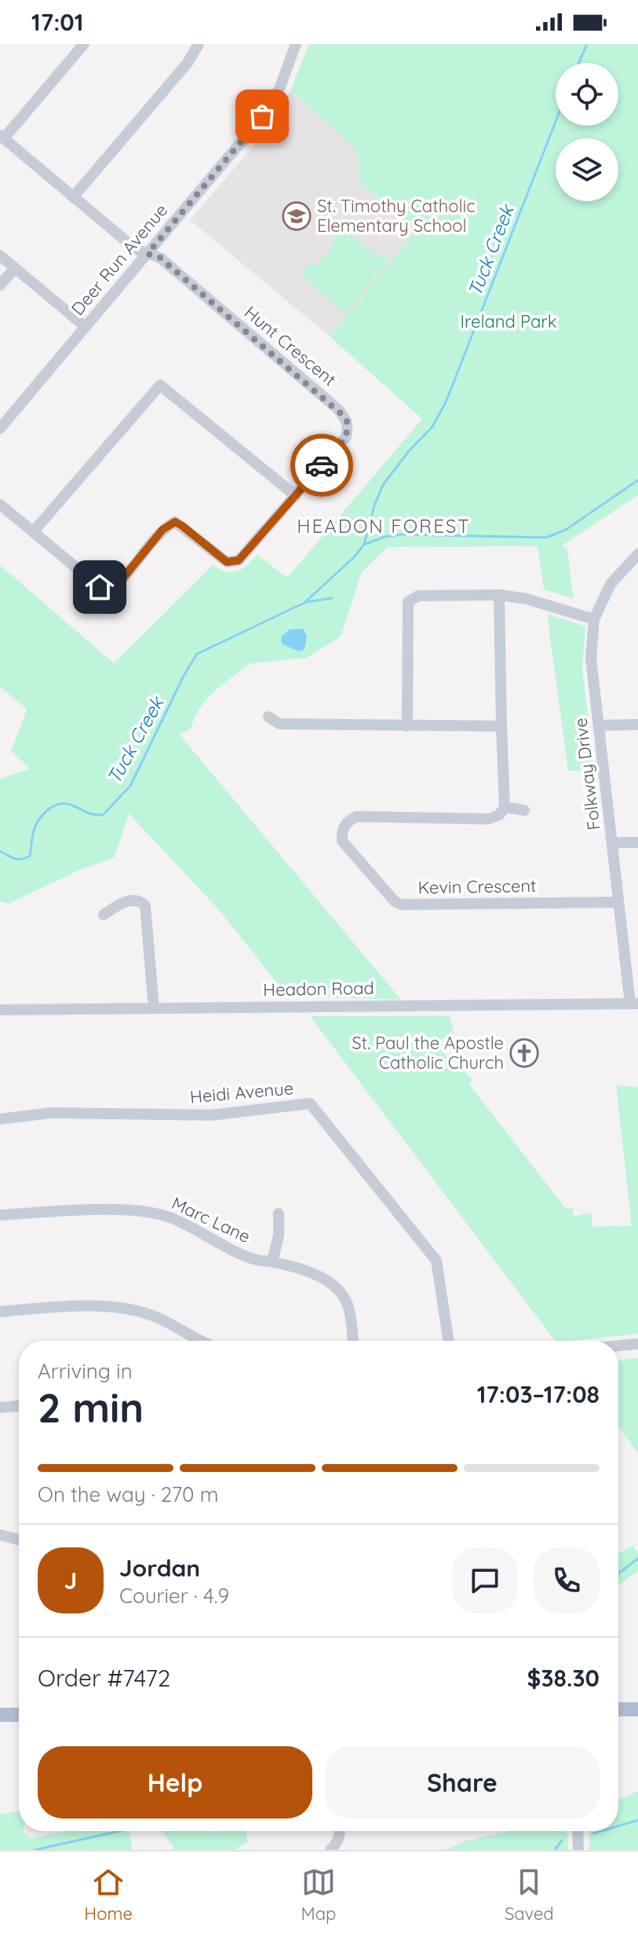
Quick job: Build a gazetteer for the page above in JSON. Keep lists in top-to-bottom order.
{
  "streets": {
    "street": [
      "Deer Run Avenue",
      "Hunt Crescent",
      "Folkway Drive",
      "Kevin Crescent",
      "Headon Road",
      "Heidi Avenue",
      "Marc Lane"
    ]
  },
  "crossings": [
    ["Deer Run Avenue", "Hunt Crescent"],
    ["Folkway Drive", "Kevin Crescent"],
    ["Folkway Drive", "Headon Road"]
  ],
  "districts": ["HEADON FOREST"],
  "water": ["Tuck Creek"],
  "parks": ["Ireland Park"],
  "places": {
    "school or university": ["St. Timothy Catholic Elementary School"],
    "church": ["St. Paul the Apostle Catholic Church"]
  },
  "page": {
    "status": "17:01",
    "heading": ["2 min", "Arriving in", "17:03–17:08"],
    "panel": [
      "Jordan",
      "Courier · 4.9",
      "Order #7472",
      "$38.30"
    ],
    "bar": "On the way · 270 m",
    "round": "J",
    "buttons": ["Help", "Share"],
    "tabs": ["Home", "Map", "Saved"]
  }
}
